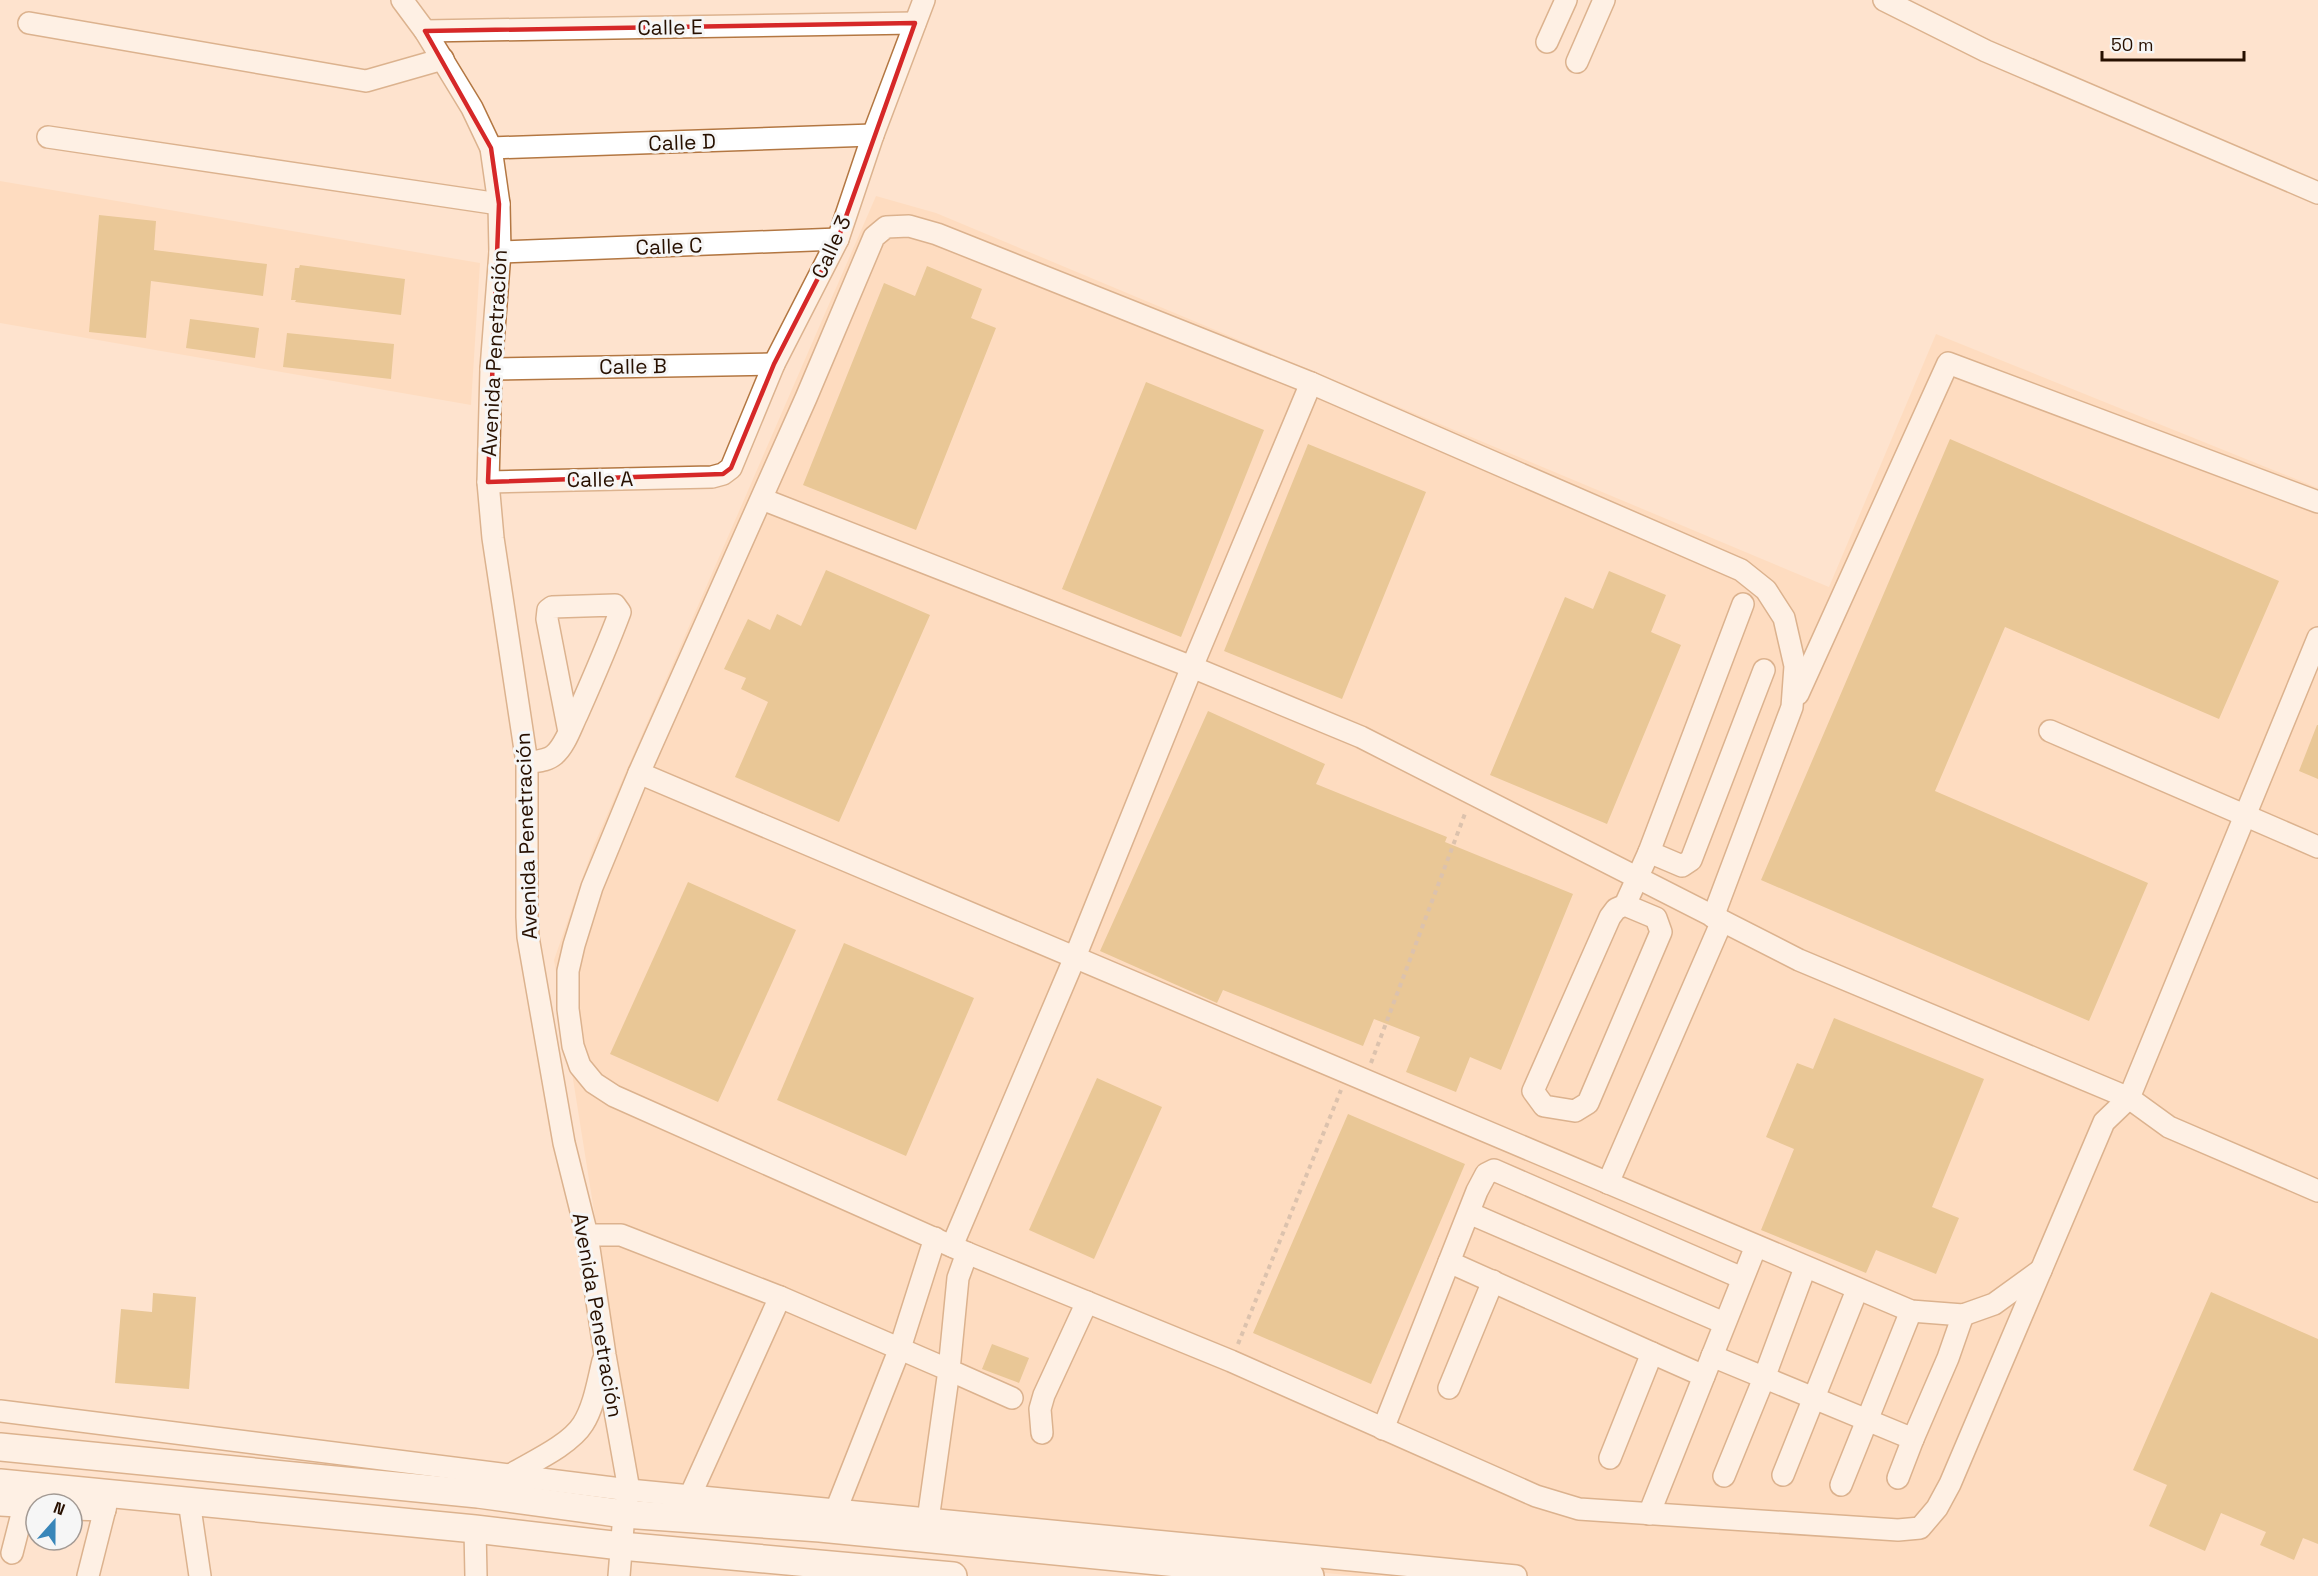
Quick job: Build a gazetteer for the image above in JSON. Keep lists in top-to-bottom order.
{
  "streets": {
    "street": [
      "Calle E",
      "Calle D",
      "Calle C",
      "Calle 3",
      "Avenida Penetración",
      "Calle B",
      "Calle A"
    ]
  },
  "crossings": [
    ["Calle E", "Calle 3"],
    ["Calle E", "Avenida Penetración"],
    ["Calle D", "Calle 3"],
    ["Calle D", "Avenida Penetración"],
    ["Calle C", "Calle 3"],
    ["Calle C", "Avenida Penetración"],
    ["Calle 3", "Calle B"],
    ["Calle 3", "Calle A"],
    ["Avenida Penetración", "Calle B"],
    ["Avenida Penetración", "Calle A"]
  ],
  "scale_bar": "50 m",
  "north": "top"
}
